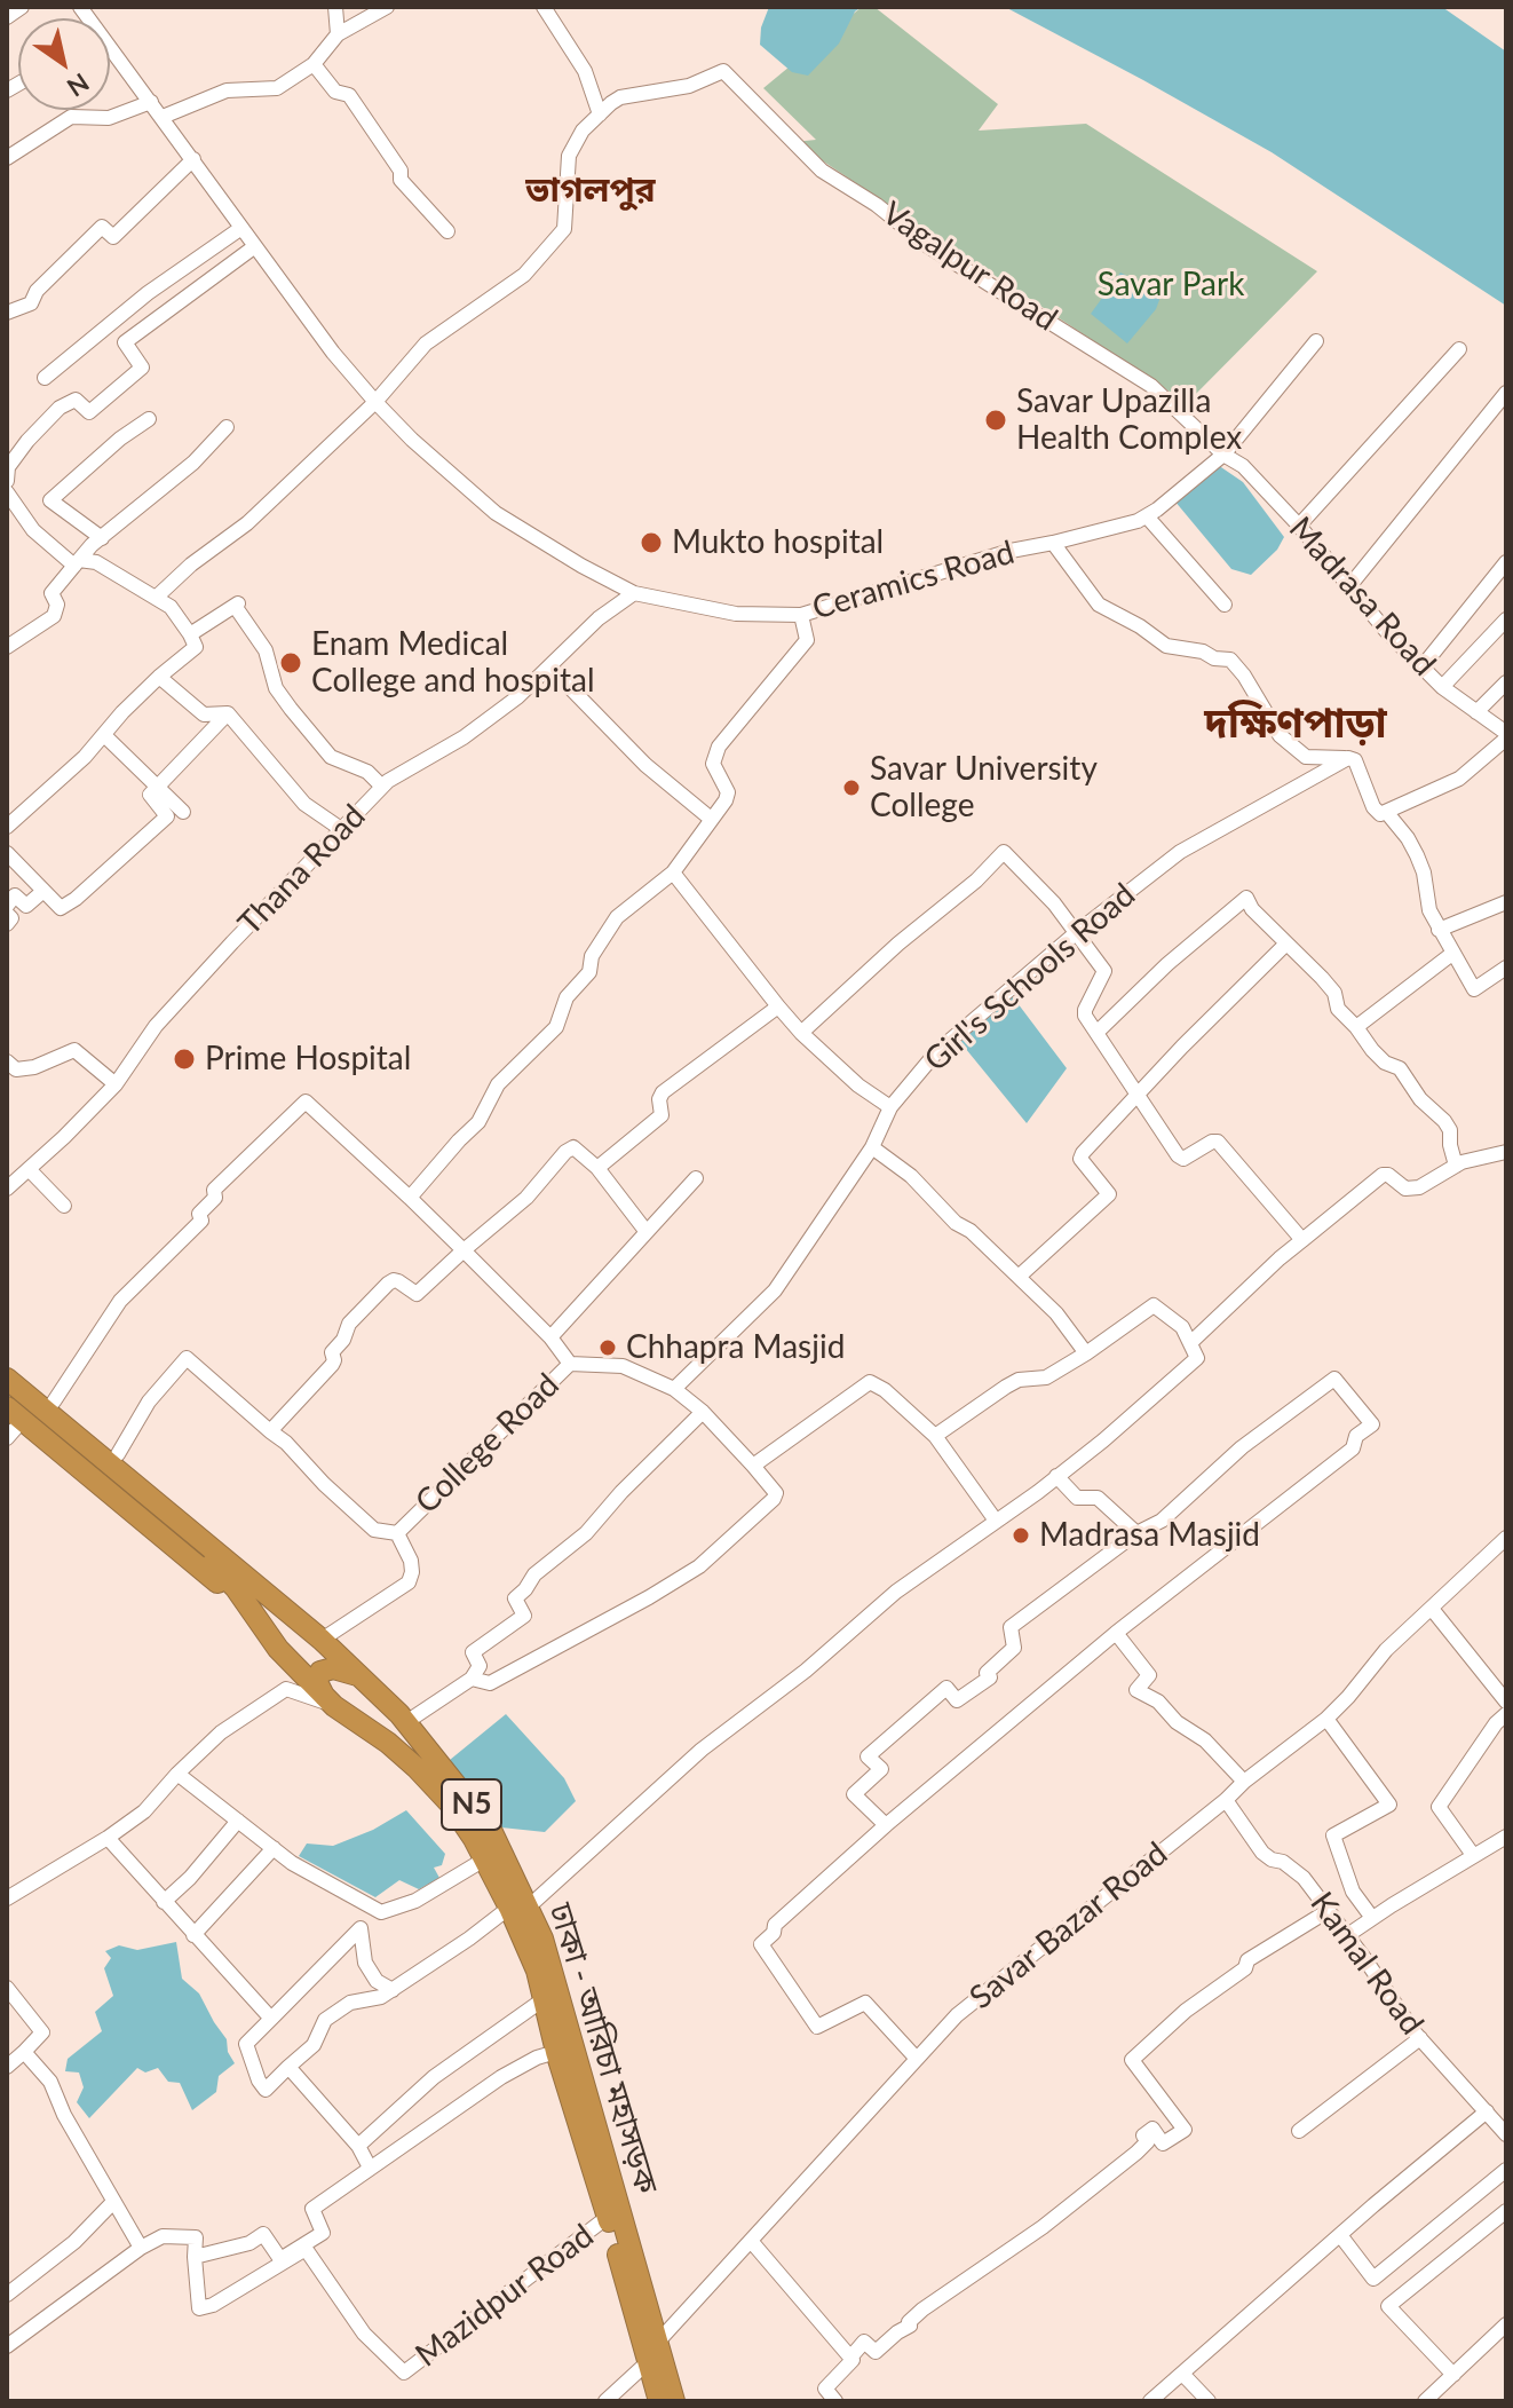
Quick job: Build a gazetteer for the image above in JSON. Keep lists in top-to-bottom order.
{
  "streets": {
    "highway": ["N5", "ঢাকা - আরিচা মহাসড়ক"],
    "street": [
      "Vagalpur Road",
      "Ceramics Road",
      "Madrasa Road",
      "Thana Road",
      "Girl's Schools Road",
      "College Road",
      "Savar Bazar Road",
      "Kamal Road",
      "Mazidpur Road"
    ]
  },
  "crossings": [
    ["Vagalpur Road", "Ceramics Road"],
    ["Vagalpur Road", "Madrasa Road"],
    ["Ceramics Road", "Madrasa Road"],
    ["Ceramics Road", "Thana Road"],
    ["College Road", "ঢাকা - আরিচা মহাসড়ক"],
    ["Savar Bazar Road", "Kamal Road"],
    ["Savar Bazar Road", "ঢাকা - আরিচা মহাসড়ক"],
    ["ঢাকা - আরিচা মহাসড়ক", "Mazidpur Road"]
  ],
  "districts": ["ভাগলপুর", "দক্ষিণপাড়া"],
  "parks": ["Savar Park"],
  "places": [
    "Savar Upazilla Health Complex",
    "Mukto hospital",
    "Enam Medical College and hospital",
    "Savar University College",
    "Prime Hospital",
    "Chhapra Masjid",
    "Madrasa Masjid"
  ],
  "north": "bottom right"
}
